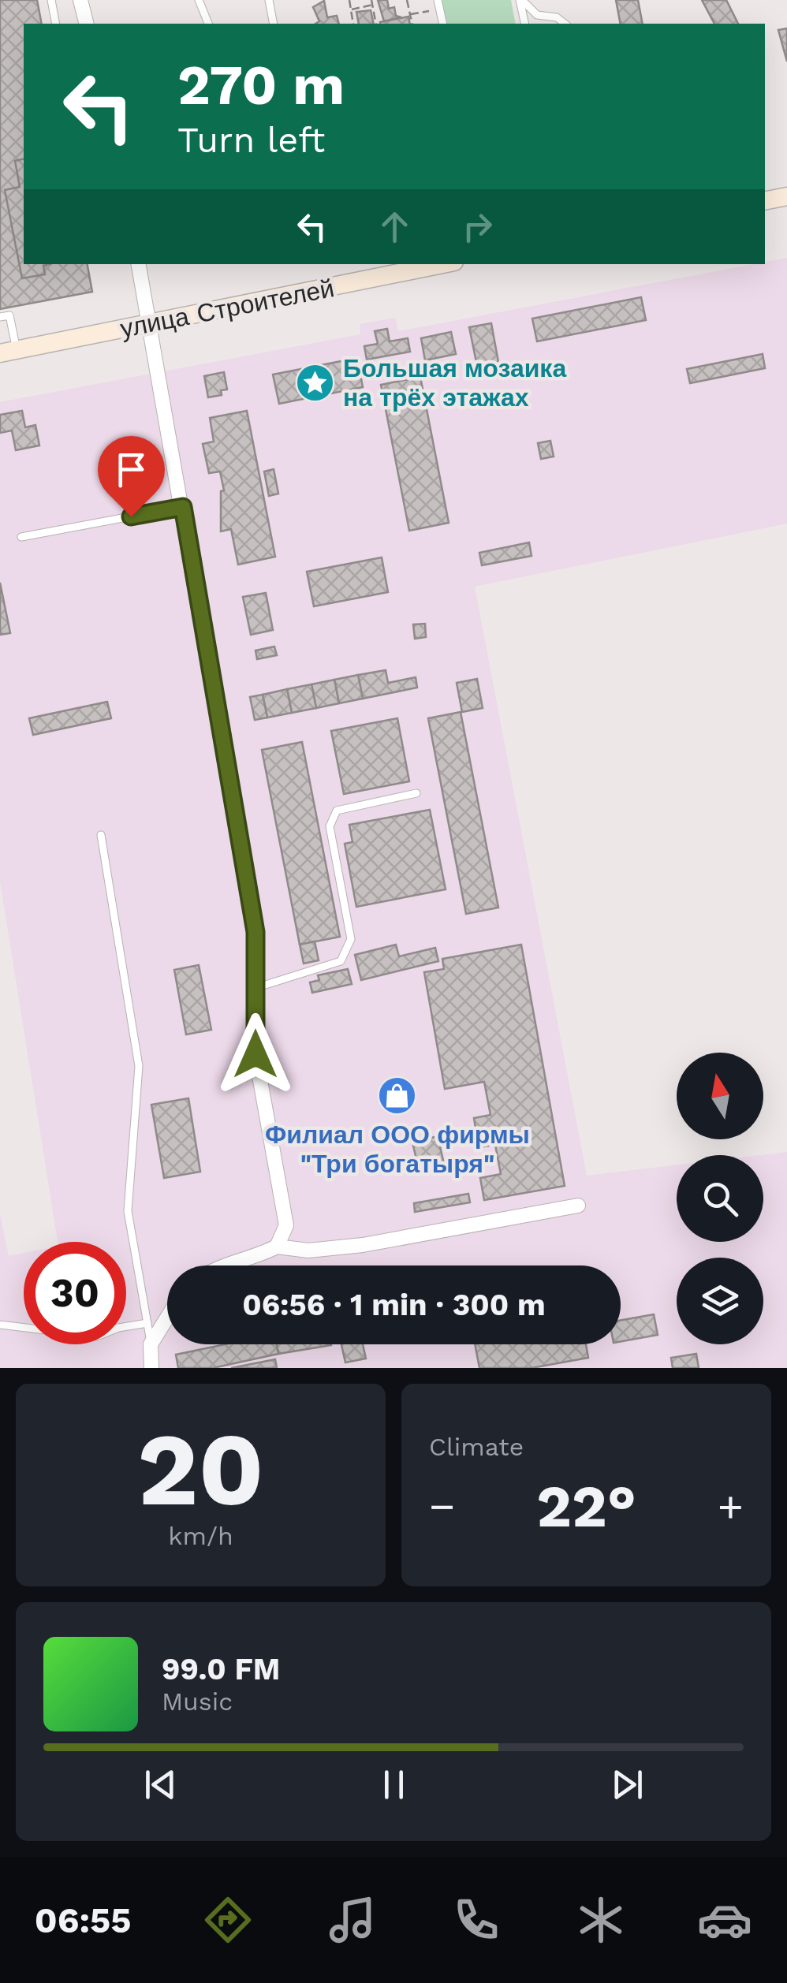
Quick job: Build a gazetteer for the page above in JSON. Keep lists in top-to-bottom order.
{
  "streets": {
    "street": ["улица Строителей"]
  },
  "places": {
    "place": ["Большая мозаика на трёх этажах"],
    "shop": ["Филиал ООО фирмы \"Три богатыря\""]
  },
  "north": "top",
  "page": {
    "turn": ["270 m", "Turn left"],
    "limit": "30",
    "trip": "06:56 · 1 min · 300 m",
    "tile": [
      ["20", "km/h"],
      "Climate"
    ],
    "heat": ["−", "22°", "+"],
    "song": ["99.0 FM", "Music"],
    "tabs": "06:55"
  }
}
